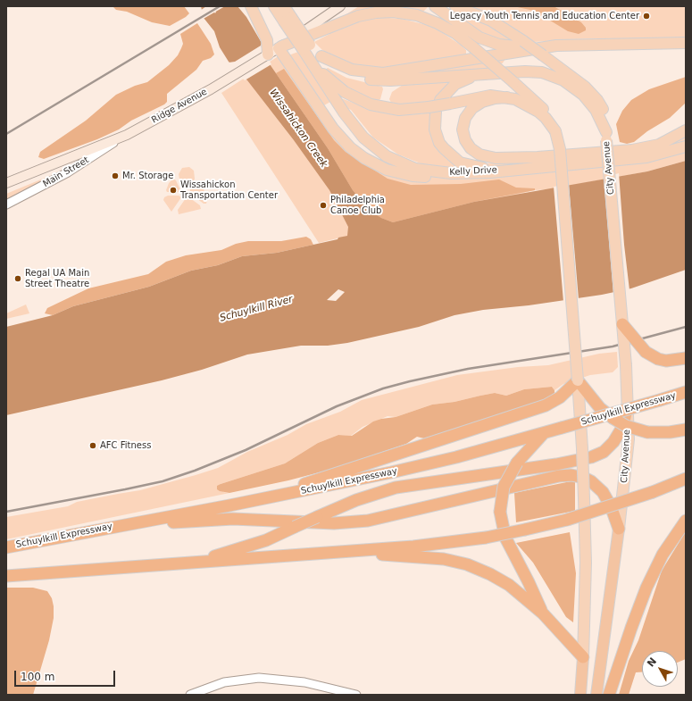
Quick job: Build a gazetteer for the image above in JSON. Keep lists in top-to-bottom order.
{
  "streets": {
    "highway": ["City Avenue", "Schuylkill Expressway"],
    "main road": ["Ridge Avenue", "Kelly Drive"],
    "street": ["Main Street"]
  },
  "crossings": [
    ["Ridge Avenue", "Main Street"]
  ],
  "water": ["Wissahickon Creek", "Schuylkill River"],
  "places": [
    "Legacy Youth Tennis and Education Center",
    "Mr. Storage",
    "Wissahickon Transportation Center",
    "Philadelphia Canoe Club",
    "Regal UA Main Street Theatre",
    "AFC Fitness"
  ],
  "scale_bar": "100 m",
  "north": "top left"
}
